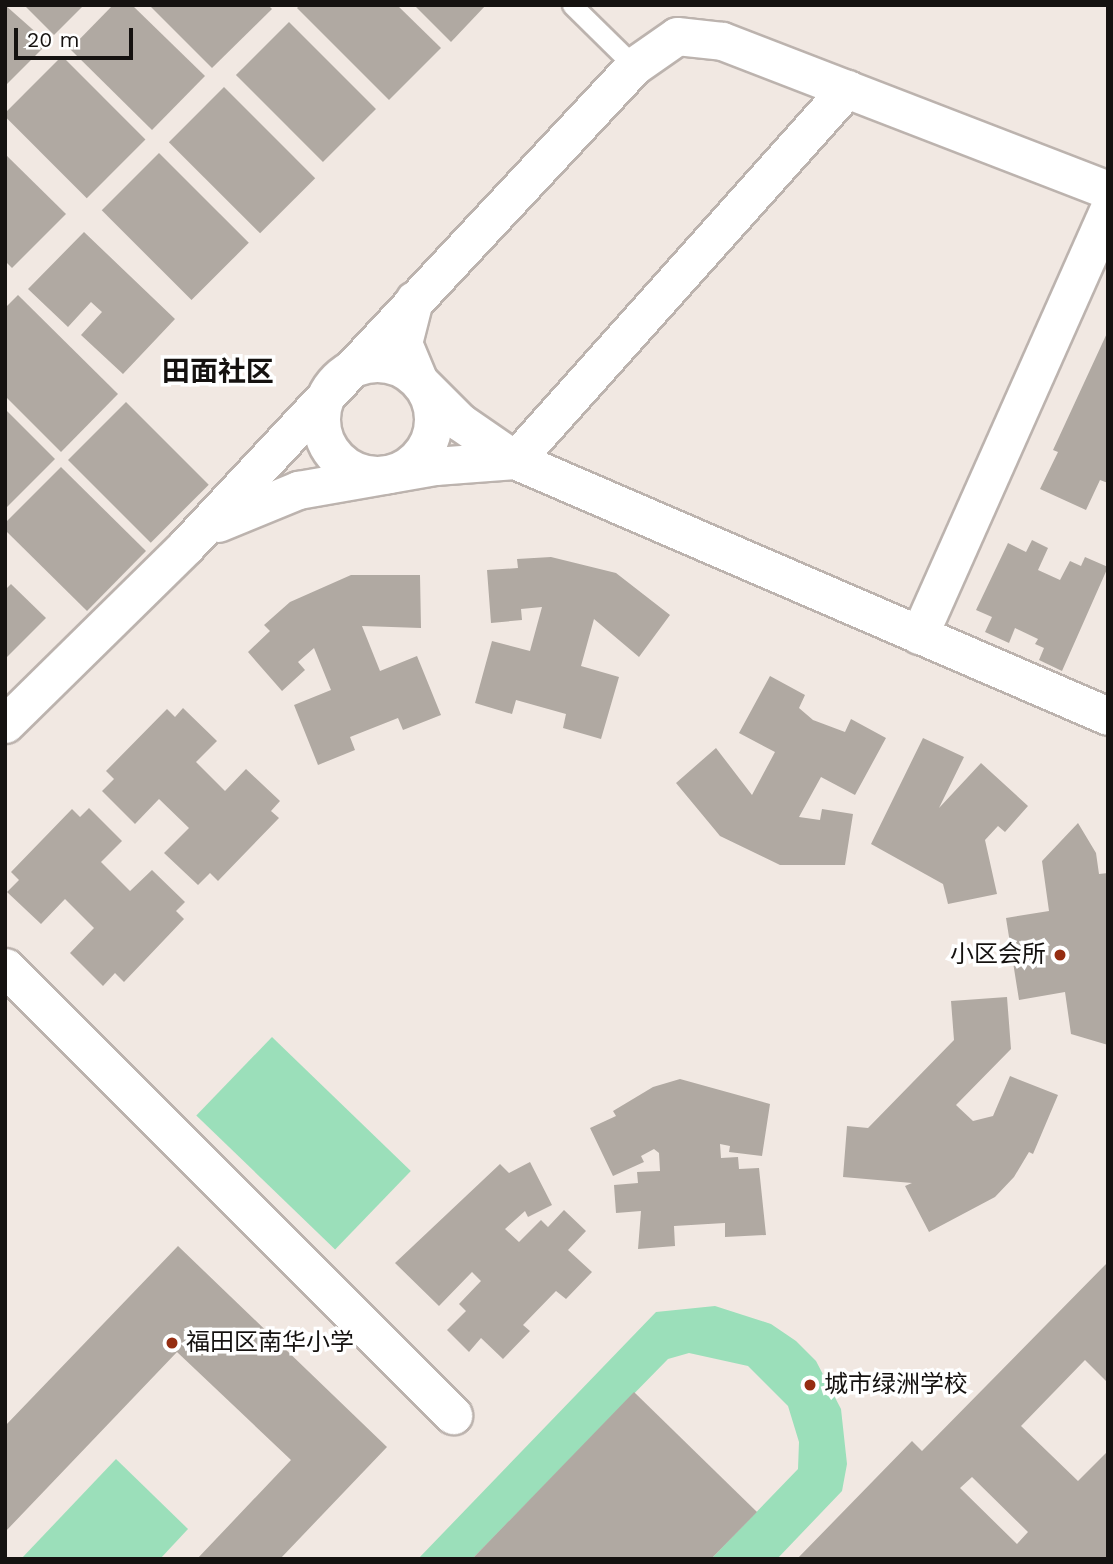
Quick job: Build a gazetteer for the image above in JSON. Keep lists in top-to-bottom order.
{
  "districts": ["田面社区"],
  "places": ["小区会所", "福田区南华小学", "城市绿洲学校"],
  "scale_bar": "20 m"
}
